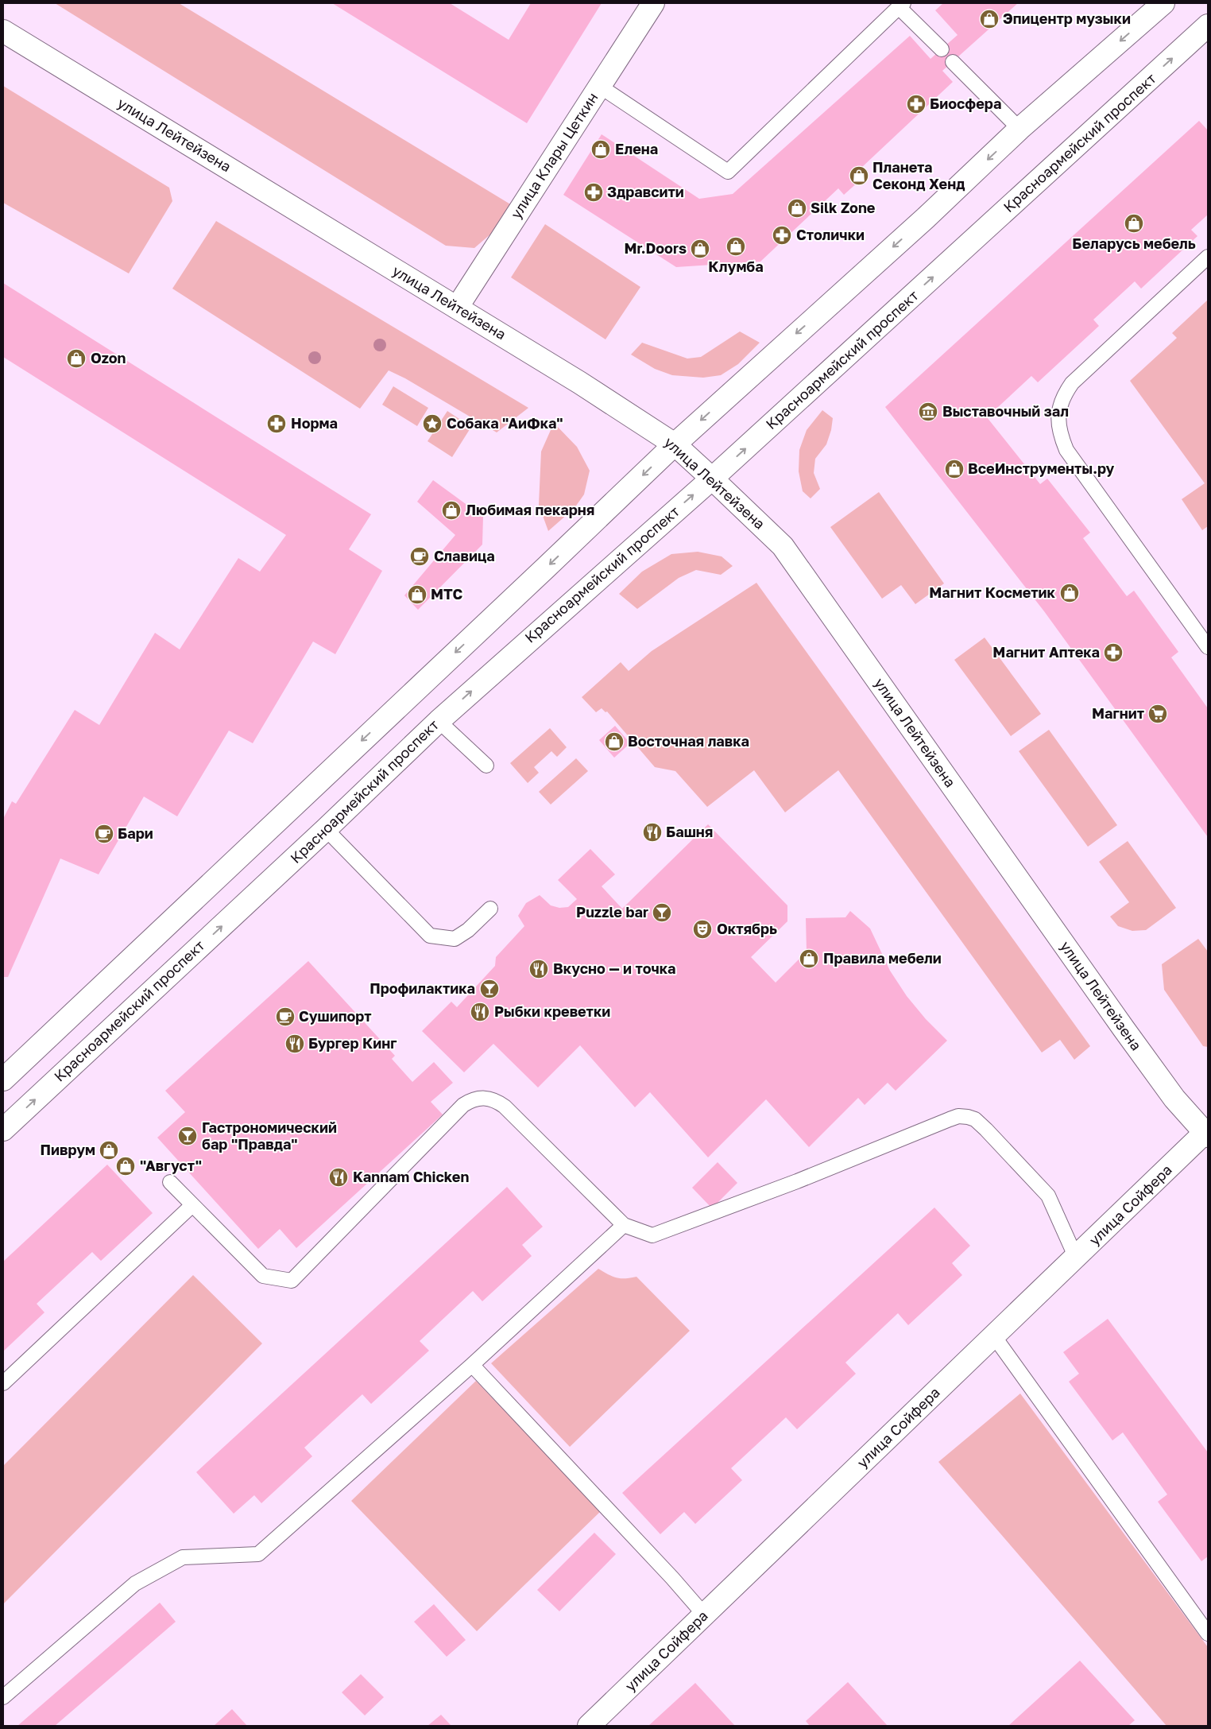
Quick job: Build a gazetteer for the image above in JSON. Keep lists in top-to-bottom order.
{
  "streets": {
    "main road": [
      "улица Лейтейзена",
      "Красноармейский проспект",
      "улица Клары Цеткин",
      "улица Сойфера"
    ]
  },
  "crossings": [
    ["улица Лейтейзена", "Красноармейский проспект"],
    ["улица Лейтейзена", "улица Клары Цеткин"],
    ["улица Лейтейзена", "улица Сойфера"]
  ],
  "places": {
    "shop": [
      "Эпицентр музыки",
      "Елена",
      "Планета Секонд Хенд",
      "Silk Zone",
      "Беларусь мебель",
      "Клумба",
      "Mr.Doors",
      "Ozon",
      "ВсеИнструменты.ру",
      "Любимая пекарня",
      "Магнит Косметик",
      "МТС",
      "Восточная лавка",
      "Правила мебели",
      "Пиврум",
      "\"Август\""
    ],
    "pharmacy": [
      "Биосфера",
      "Здравсити",
      "Столички",
      "Норма",
      "Магнит Аптека"
    ],
    "museum": ["Выставочный зал"],
    "place": ["Собака \"АиФка\""],
    "cafe": ["Славица", "Бари", "Сушипорт"],
    "supermarket": ["Магнит"],
    "restaurant": [
      "Башня",
      "Вкусно — и точка",
      "Рыбки креветки",
      "Бургер Кинг",
      "Kannam Chicken"
    ],
    "bar": ["Puzzle bar", "Профилактика", "Гастрономический бар \"Правда\""],
    "theatre": ["Октябрь"]
  }
}
